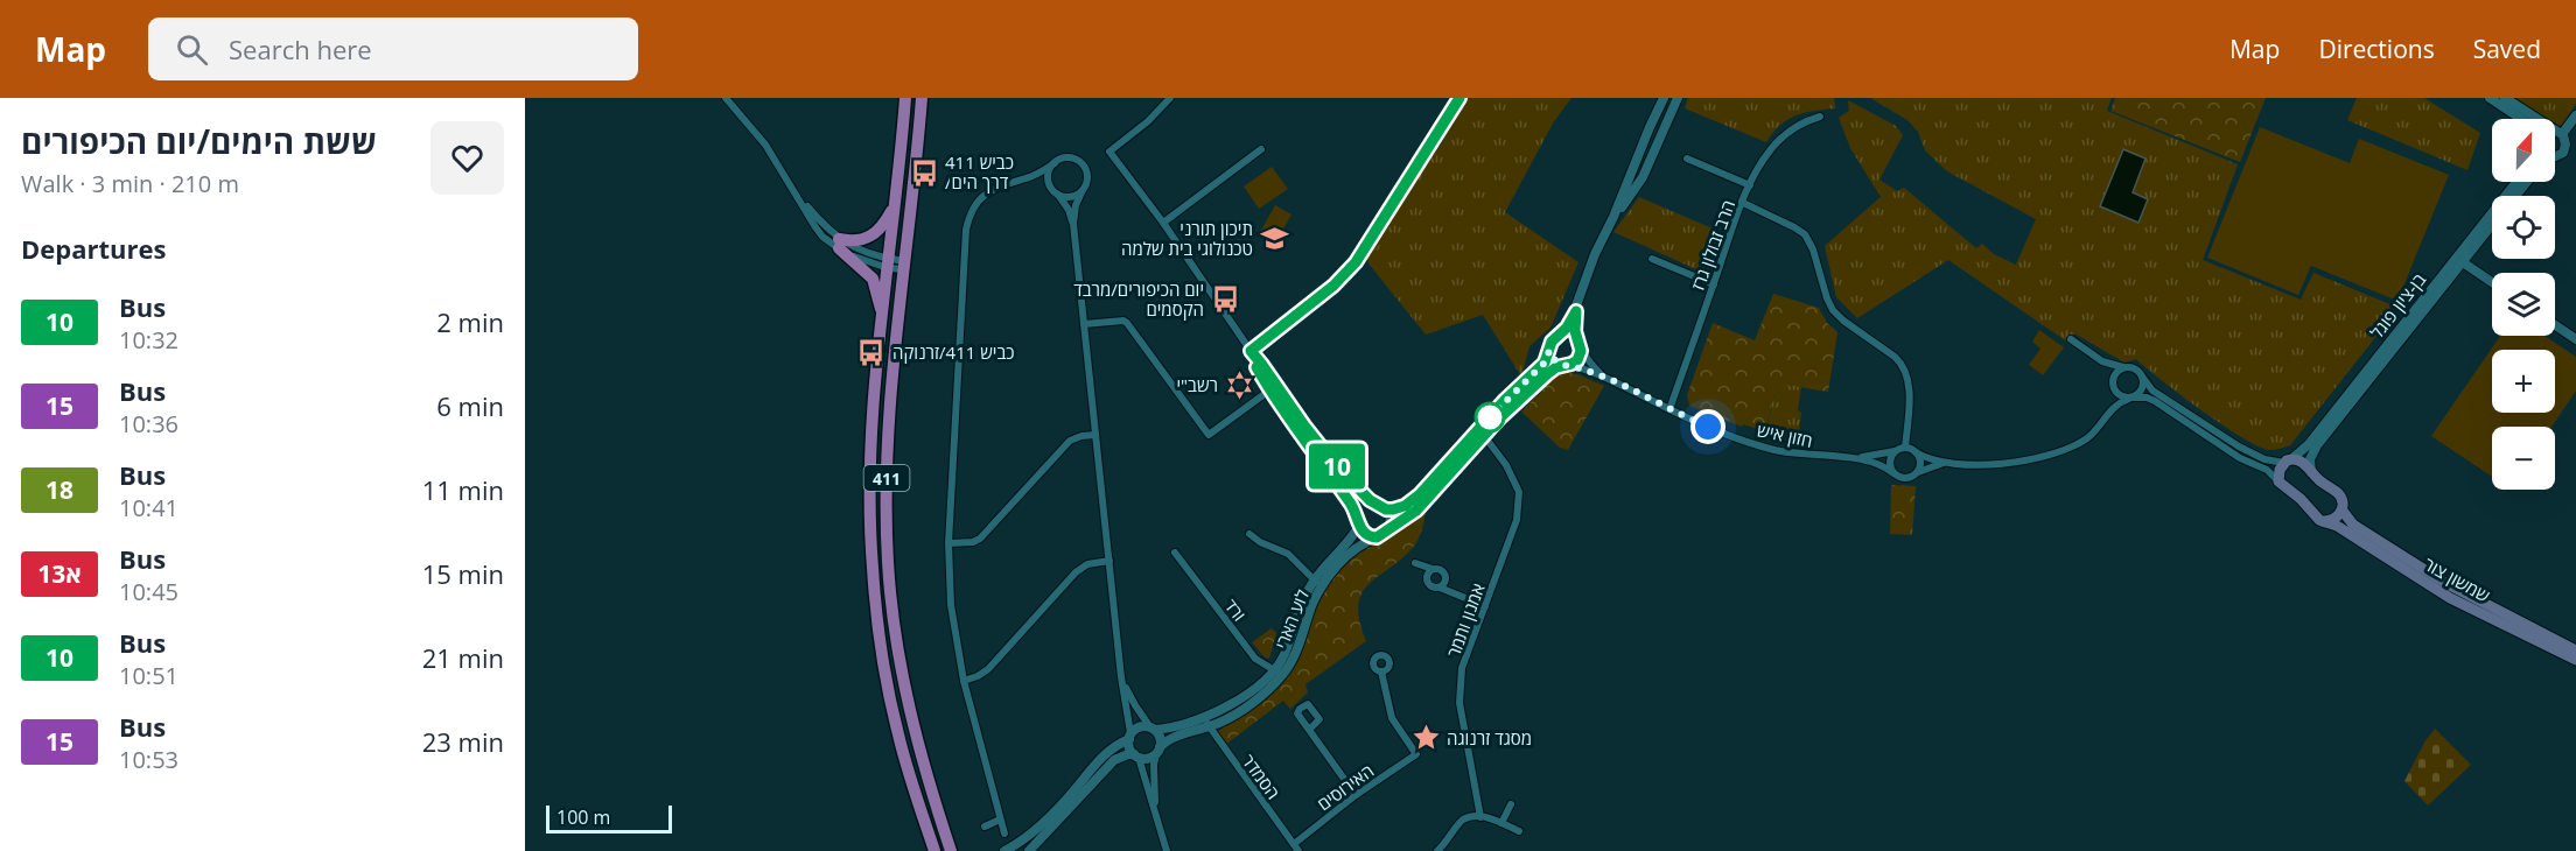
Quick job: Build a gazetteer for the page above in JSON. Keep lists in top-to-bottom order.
{
  "streets": {
    "main road": ["411", "שמשון צור"],
    "street": [
      "הרב זבולון גרז",
      "בן-ציון פוגל",
      "חזון איש",
      "ורד",
      "לוע הארי",
      "אמנון ותמר",
      "הסמדר",
      "האירוסים"
    ]
  },
  "crossings": [
    ["הרב זבולון גרז", "חזון איש"],
    ["בן-ציון פוגל", "שמשון צור"],
    ["ורד", "לוע הארי"],
    ["לוע הארי", "אמנון ותמר"],
    ["לוע הארי", "הסמדר"],
    ["הסמדר", "האירוסים"]
  ],
  "places": {
    "bus stop": ["כביש 411 /דרך הים", "יום הכיפורים/מרבד הקסמים", "כביש 411/זרנוקה"],
    "school or university": ["תיכון תורני טכנולוגי בית שלמה"],
    "synagogue": ["רשב\"י"],
    "place": ["מסגד זרנוגה"]
  },
  "lines": ["bus line 10"],
  "scale_bar": "100 m",
  "north": "top",
  "page": {
    "header": "Map",
    "search": "Search here",
    "nav": ["Map", "Directions", "Saved"],
    "heading": [
      ["ששת הימים/יום הכיפורים", "Walk · 3 min · 210 m"],
      "Departures"
    ],
    "on_map": "10",
    "map_buttons": ["+", "−"],
    "list": [
      {
        "mark": "10",
        "name": "Bus",
        "note": "10:32",
        "value": "2 min"
      },
      {
        "mark": "15",
        "name": "Bus",
        "note": "10:36",
        "value": "6 min"
      },
      {
        "mark": "18",
        "name": "Bus",
        "note": "10:41",
        "value": "11 min"
      },
      {
        "mark": "13א",
        "name": "Bus",
        "note": "10:45",
        "value": "15 min"
      },
      {
        "mark": "10",
        "name": "Bus",
        "note": "10:51",
        "value": "21 min"
      },
      {
        "mark": "15",
        "name": "Bus",
        "note": "10:53",
        "value": "23 min"
      }
    ],
    "scale": "100 m"
  }
}
